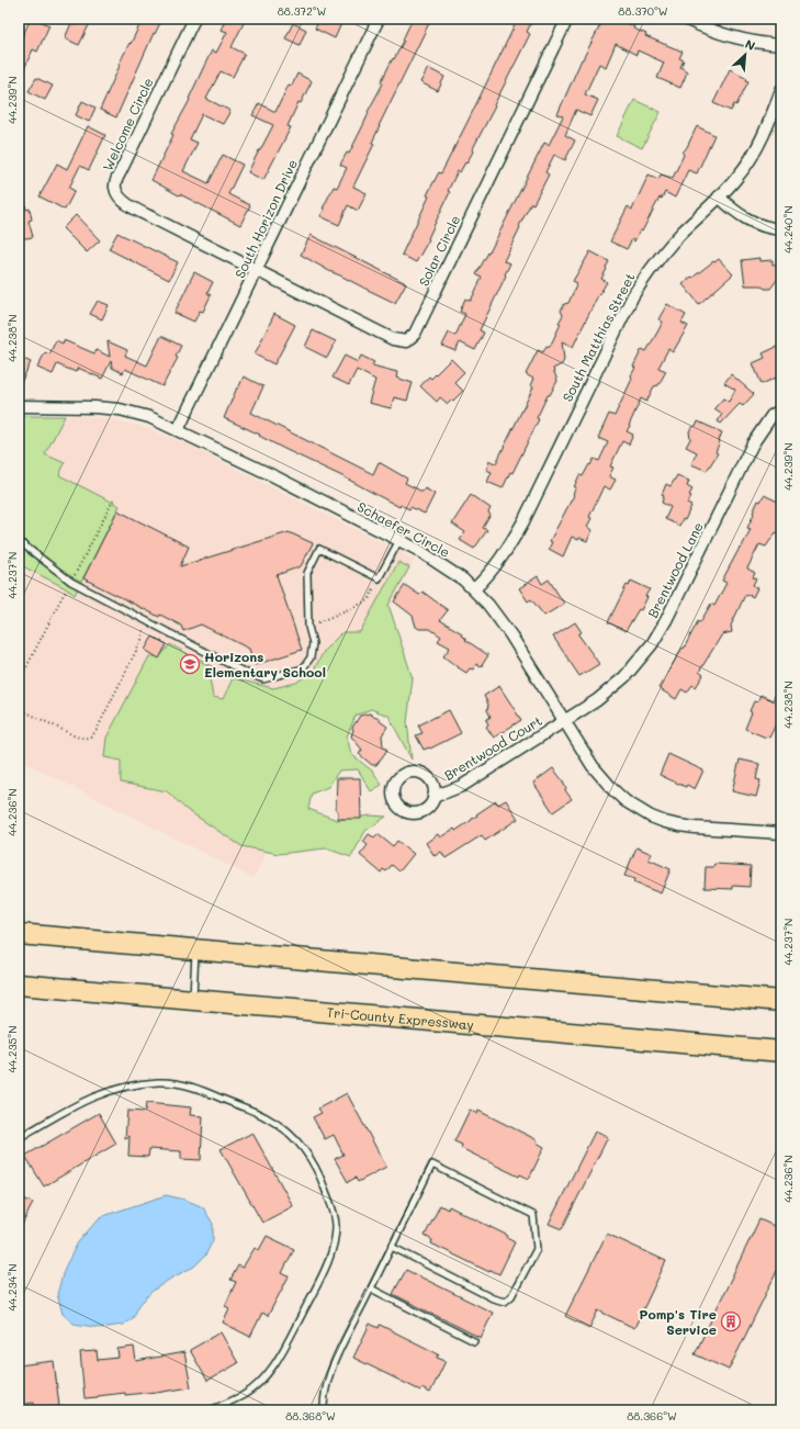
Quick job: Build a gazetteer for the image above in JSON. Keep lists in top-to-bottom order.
{
  "streets": {
    "highway": ["Tri-County Expressway"],
    "street": [
      "Welcome Circle",
      "South Horizon Drive",
      "Solar Circle",
      "South Matthias Street",
      "Schaefer Circle",
      "Brentwood Lane",
      "Brentwood Court"
    ]
  },
  "crossings": [
    ["Welcome Circle", "South Horizon Drive"],
    ["Welcome Circle", "Solar Circle"],
    ["South Horizon Drive", "Solar Circle"],
    ["South Horizon Drive", "Schaefer Circle"],
    ["South Matthias Street", "Schaefer Circle"],
    ["Schaefer Circle", "Brentwood Lane"],
    ["Schaefer Circle", "Brentwood Court"],
    ["Brentwood Lane", "Brentwood Court"]
  ],
  "places": {
    "school or university": ["Horizons Elementary School"],
    "building": ["Pomp's Tire Service"]
  },
  "north": "top right",
  "coordinates": [
    "88.372°W",
    "88.370°W",
    "44.239°N",
    "44.240°N",
    "44.238°N",
    "44.237°N",
    "44.236°N",
    "44.235°N",
    "44.234°N",
    "88.368°W",
    "88.366°W"
  ]
}
